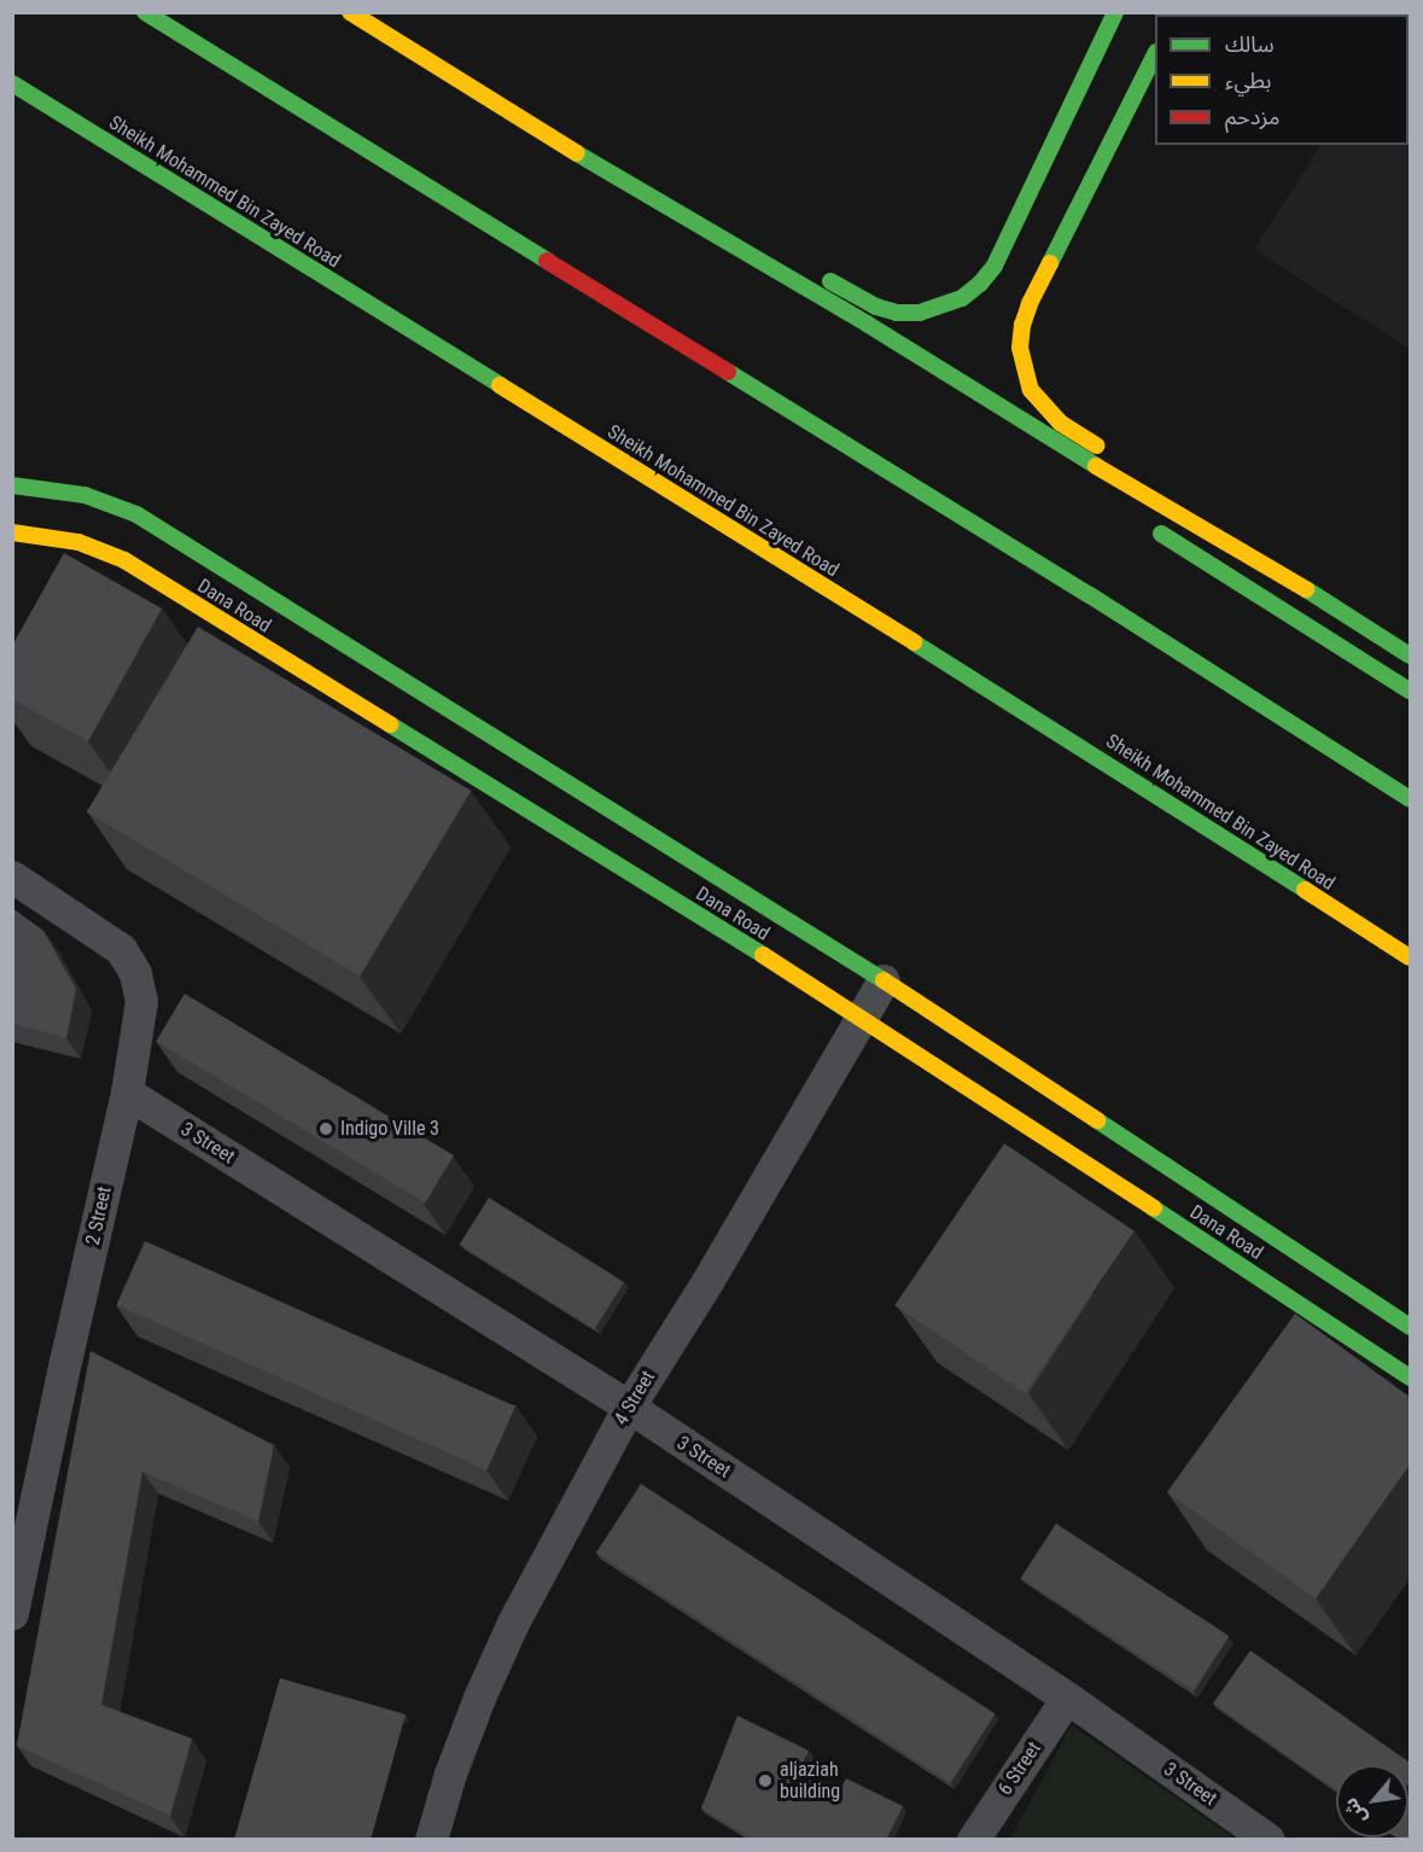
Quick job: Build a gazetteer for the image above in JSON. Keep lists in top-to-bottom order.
{
  "streets": {
    "main road": ["Sheikh Mohammed Bin Zayed Road", "Dana Road"],
    "street": [
      "3 Street",
      "2 Street",
      "4 Street",
      "6 Street"
    ]
  },
  "crossings": [
    ["Dana Road", "4 Street"],
    ["3 Street", "2 Street"],
    ["3 Street", "4 Street"],
    ["3 Street", "6 Street"]
  ],
  "places": ["Indigo Ville 3", "aljaziah building"],
  "legend": ["سالك", "بطيء", "مزدحم"],
  "north": "bottom left"
}
